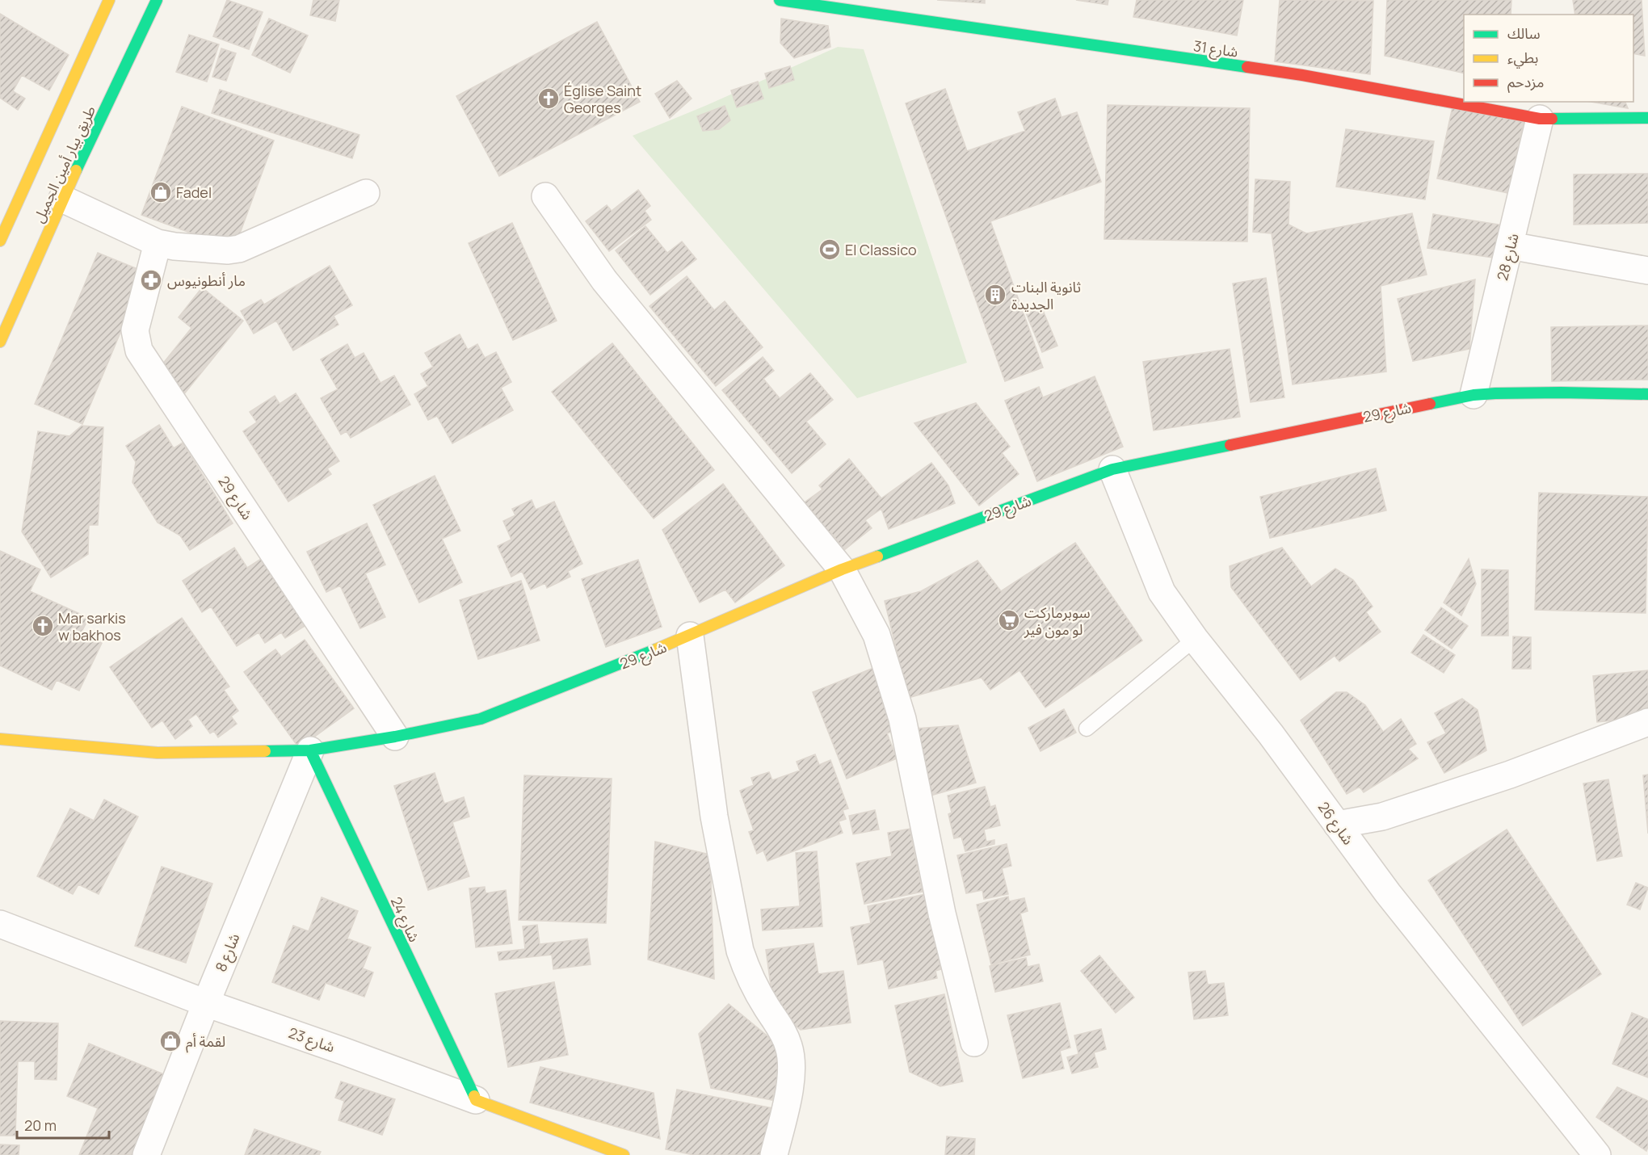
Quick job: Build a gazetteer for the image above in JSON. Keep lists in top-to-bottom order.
{
  "streets": {
    "street": [
      "شارع 31",
      "طريق بيار أمين الجميل",
      "شارع 28",
      "شارع 29",
      "شارع 26",
      "شارع 24",
      "شارع 8",
      "شارع 23"
    ]
  },
  "crossings": [
    ["شارع 31", "شارع 28"],
    ["شارع 28", "شارع 29"],
    ["شارع 29", "شارع 26"],
    ["شارع 29", "شارع 24"],
    ["شارع 29", "شارع 8"],
    ["شارع 24", "شارع 8"],
    ["شارع 24", "شارع 23"],
    ["شارع 8", "شارع 23"]
  ],
  "places": {
    "church": ["Église Saint Georges", "Mar sarkis w bakhos"],
    "shop": ["Fadel", "لقمة أم"],
    "sports": ["El Classico"],
    "pharmacy": ["مار أنطونيوس"],
    "building": ["ثانوية البنات الجديدة"],
    "supermarket": ["سوبرماركت لو مون فير"]
  },
  "legend": ["سالك", "بطيء", "مزدحم"],
  "scale_bar": "20 m"
}
